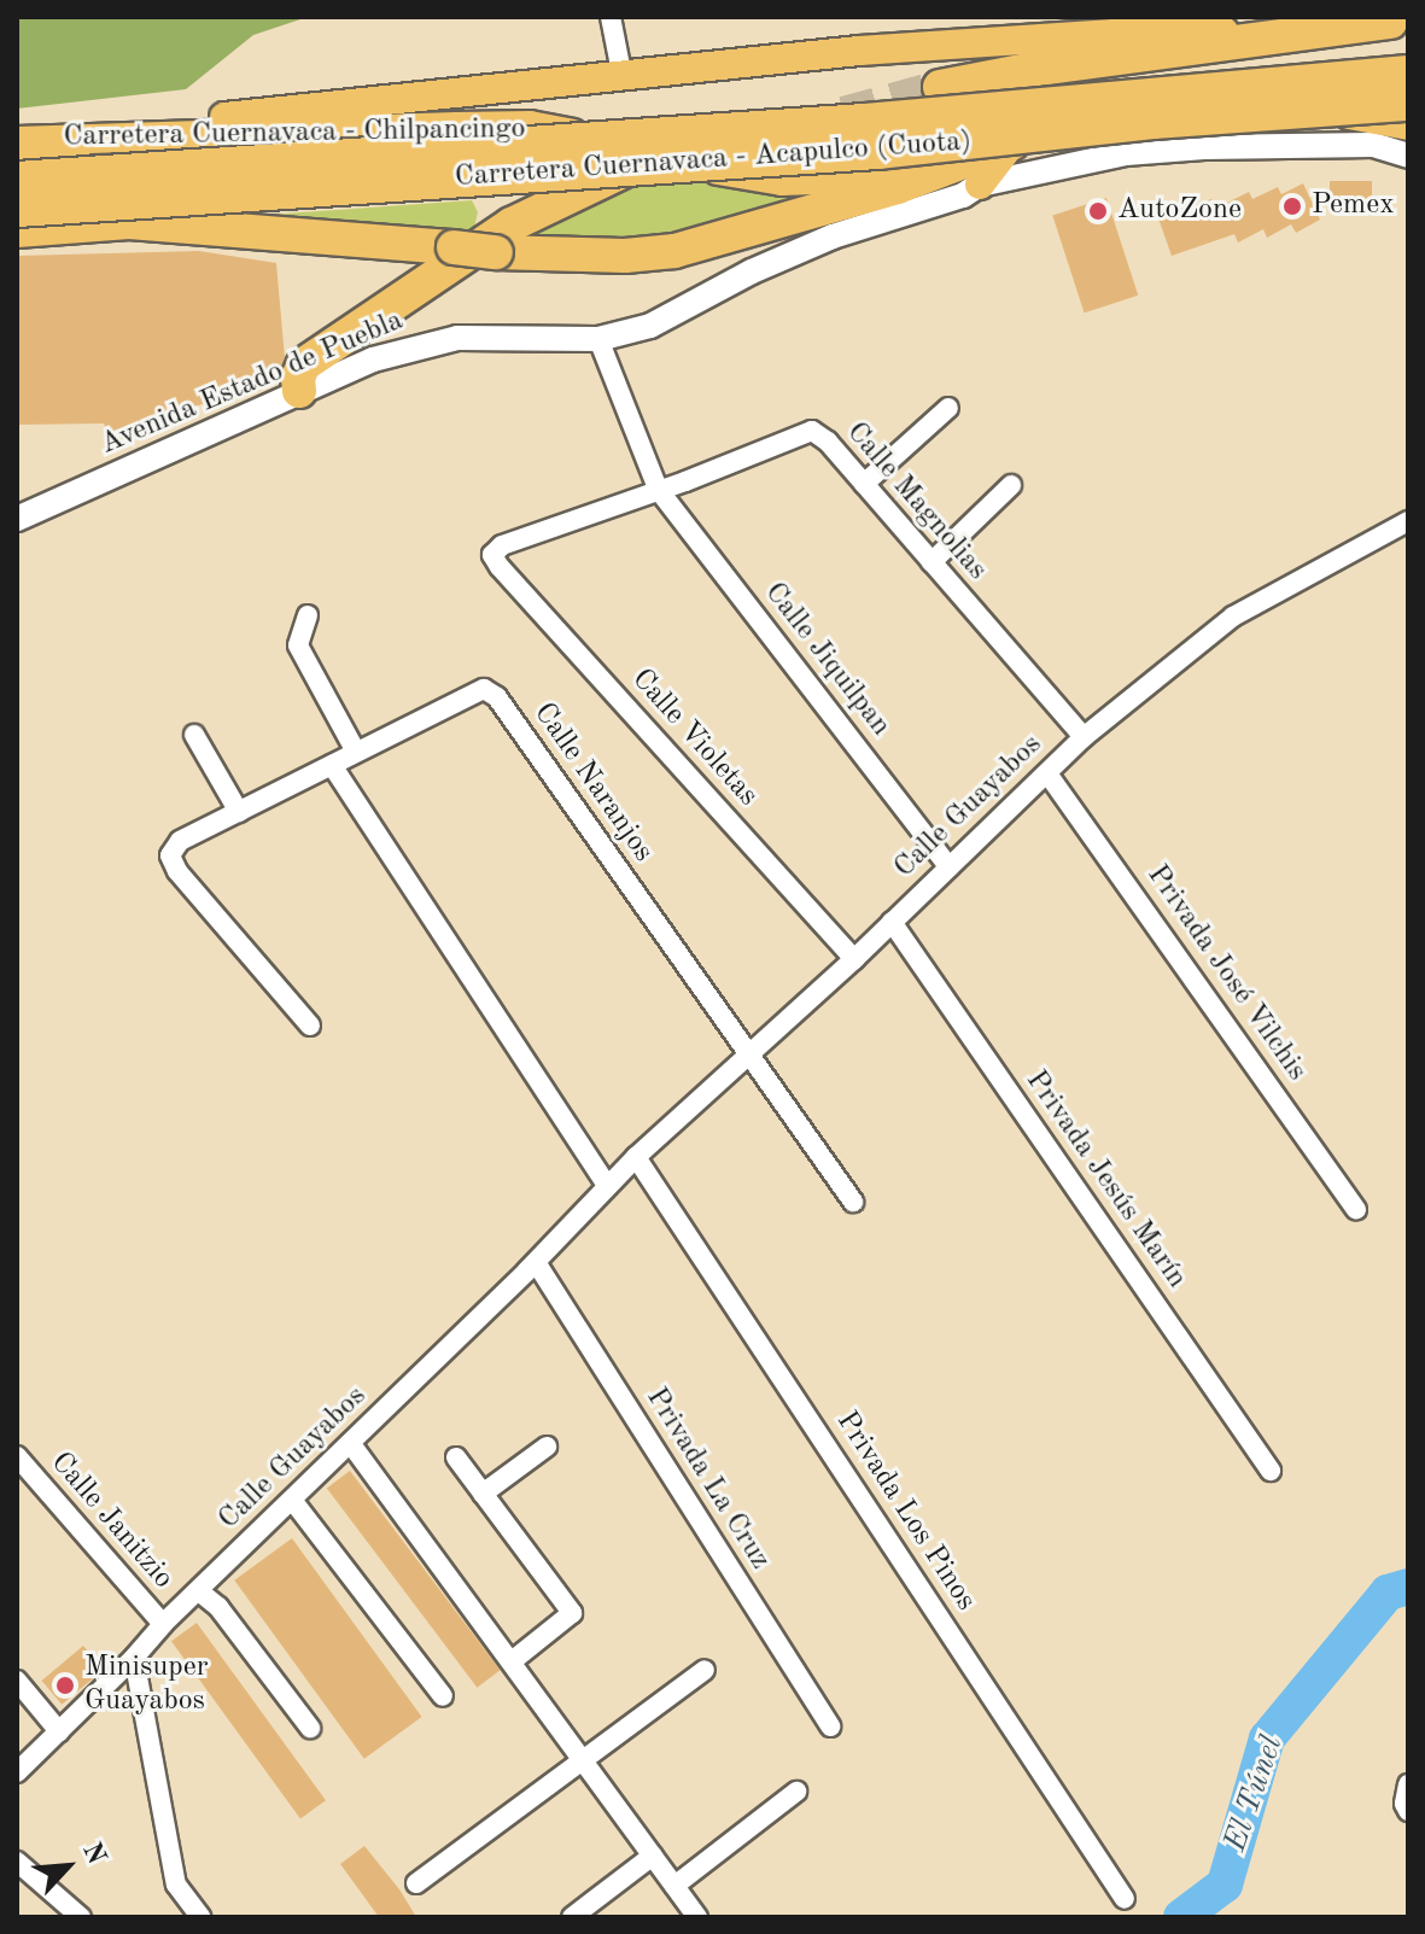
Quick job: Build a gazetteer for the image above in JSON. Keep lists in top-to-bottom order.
{
  "streets": {
    "highway": ["Carretera Cuernavaca - Acapulco (Cuota)"],
    "main road": ["Carretera Cuernavaca - Chilpancingo"],
    "street": [
      "Avenida Estado de Puebla",
      "Calle Magnolias",
      "Calle Jiquilpan",
      "Calle Violetas",
      "Calle Naranjos",
      "Calle Guayabos",
      "Privada José Vilchis",
      "Privada Jesús Marín",
      "Privada La Cruz",
      "Privada Los Pinos",
      "Calle Janitzio"
    ]
  },
  "crossings": [
    ["Avenida Estado de Puebla", "Calle Jiquilpan"],
    ["Calle Magnolias", "Calle Jiquilpan"],
    ["Calle Magnolias", "Calle Violetas"],
    ["Calle Magnolias", "Calle Guayabos"],
    ["Calle Jiquilpan", "Calle Violetas"],
    ["Calle Jiquilpan", "Calle Guayabos"],
    ["Calle Violetas", "Calle Guayabos"],
    ["Calle Naranjos", "Calle Guayabos"],
    ["Calle Guayabos", "Privada José Vilchis"],
    ["Calle Guayabos", "Privada Jesús Marín"],
    ["Calle Guayabos", "Privada La Cruz"],
    ["Calle Guayabos", "Privada Los Pinos"],
    ["Calle Guayabos", "Calle Janitzio"]
  ],
  "water": ["El Túnel"],
  "places": ["Pemex", "AutoZone", "Minisuper Guayabos"],
  "north": "top right"
}
